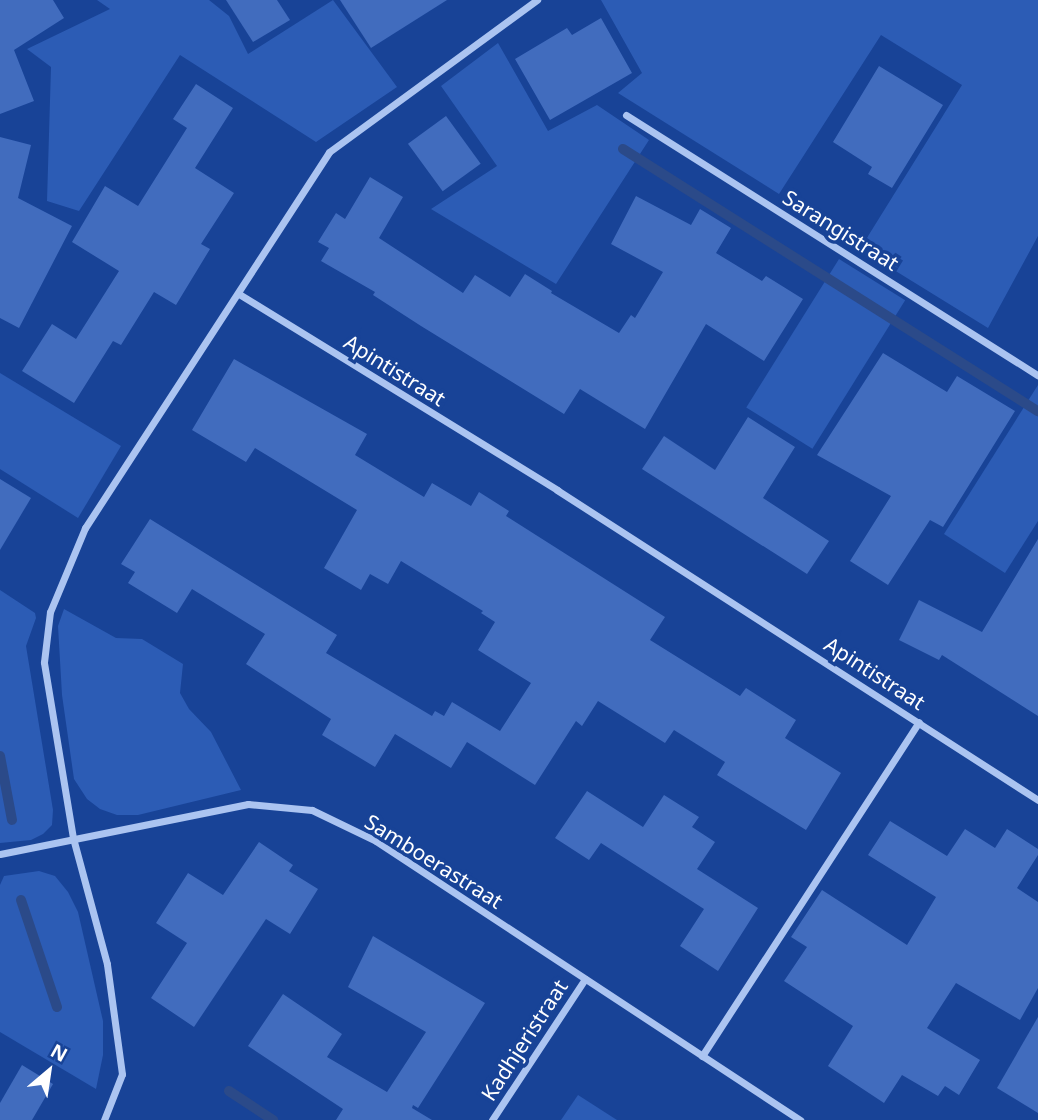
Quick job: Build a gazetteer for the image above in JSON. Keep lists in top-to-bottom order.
{
  "streets": {
    "street": [
      "Sarangistraat",
      "Apintistraat",
      "Samboerastraat",
      "Kadhjeristraat"
    ]
  },
  "crossings": [
    ["Samboerastraat", "Kadhjeristraat"]
  ],
  "north": "top right"
}
